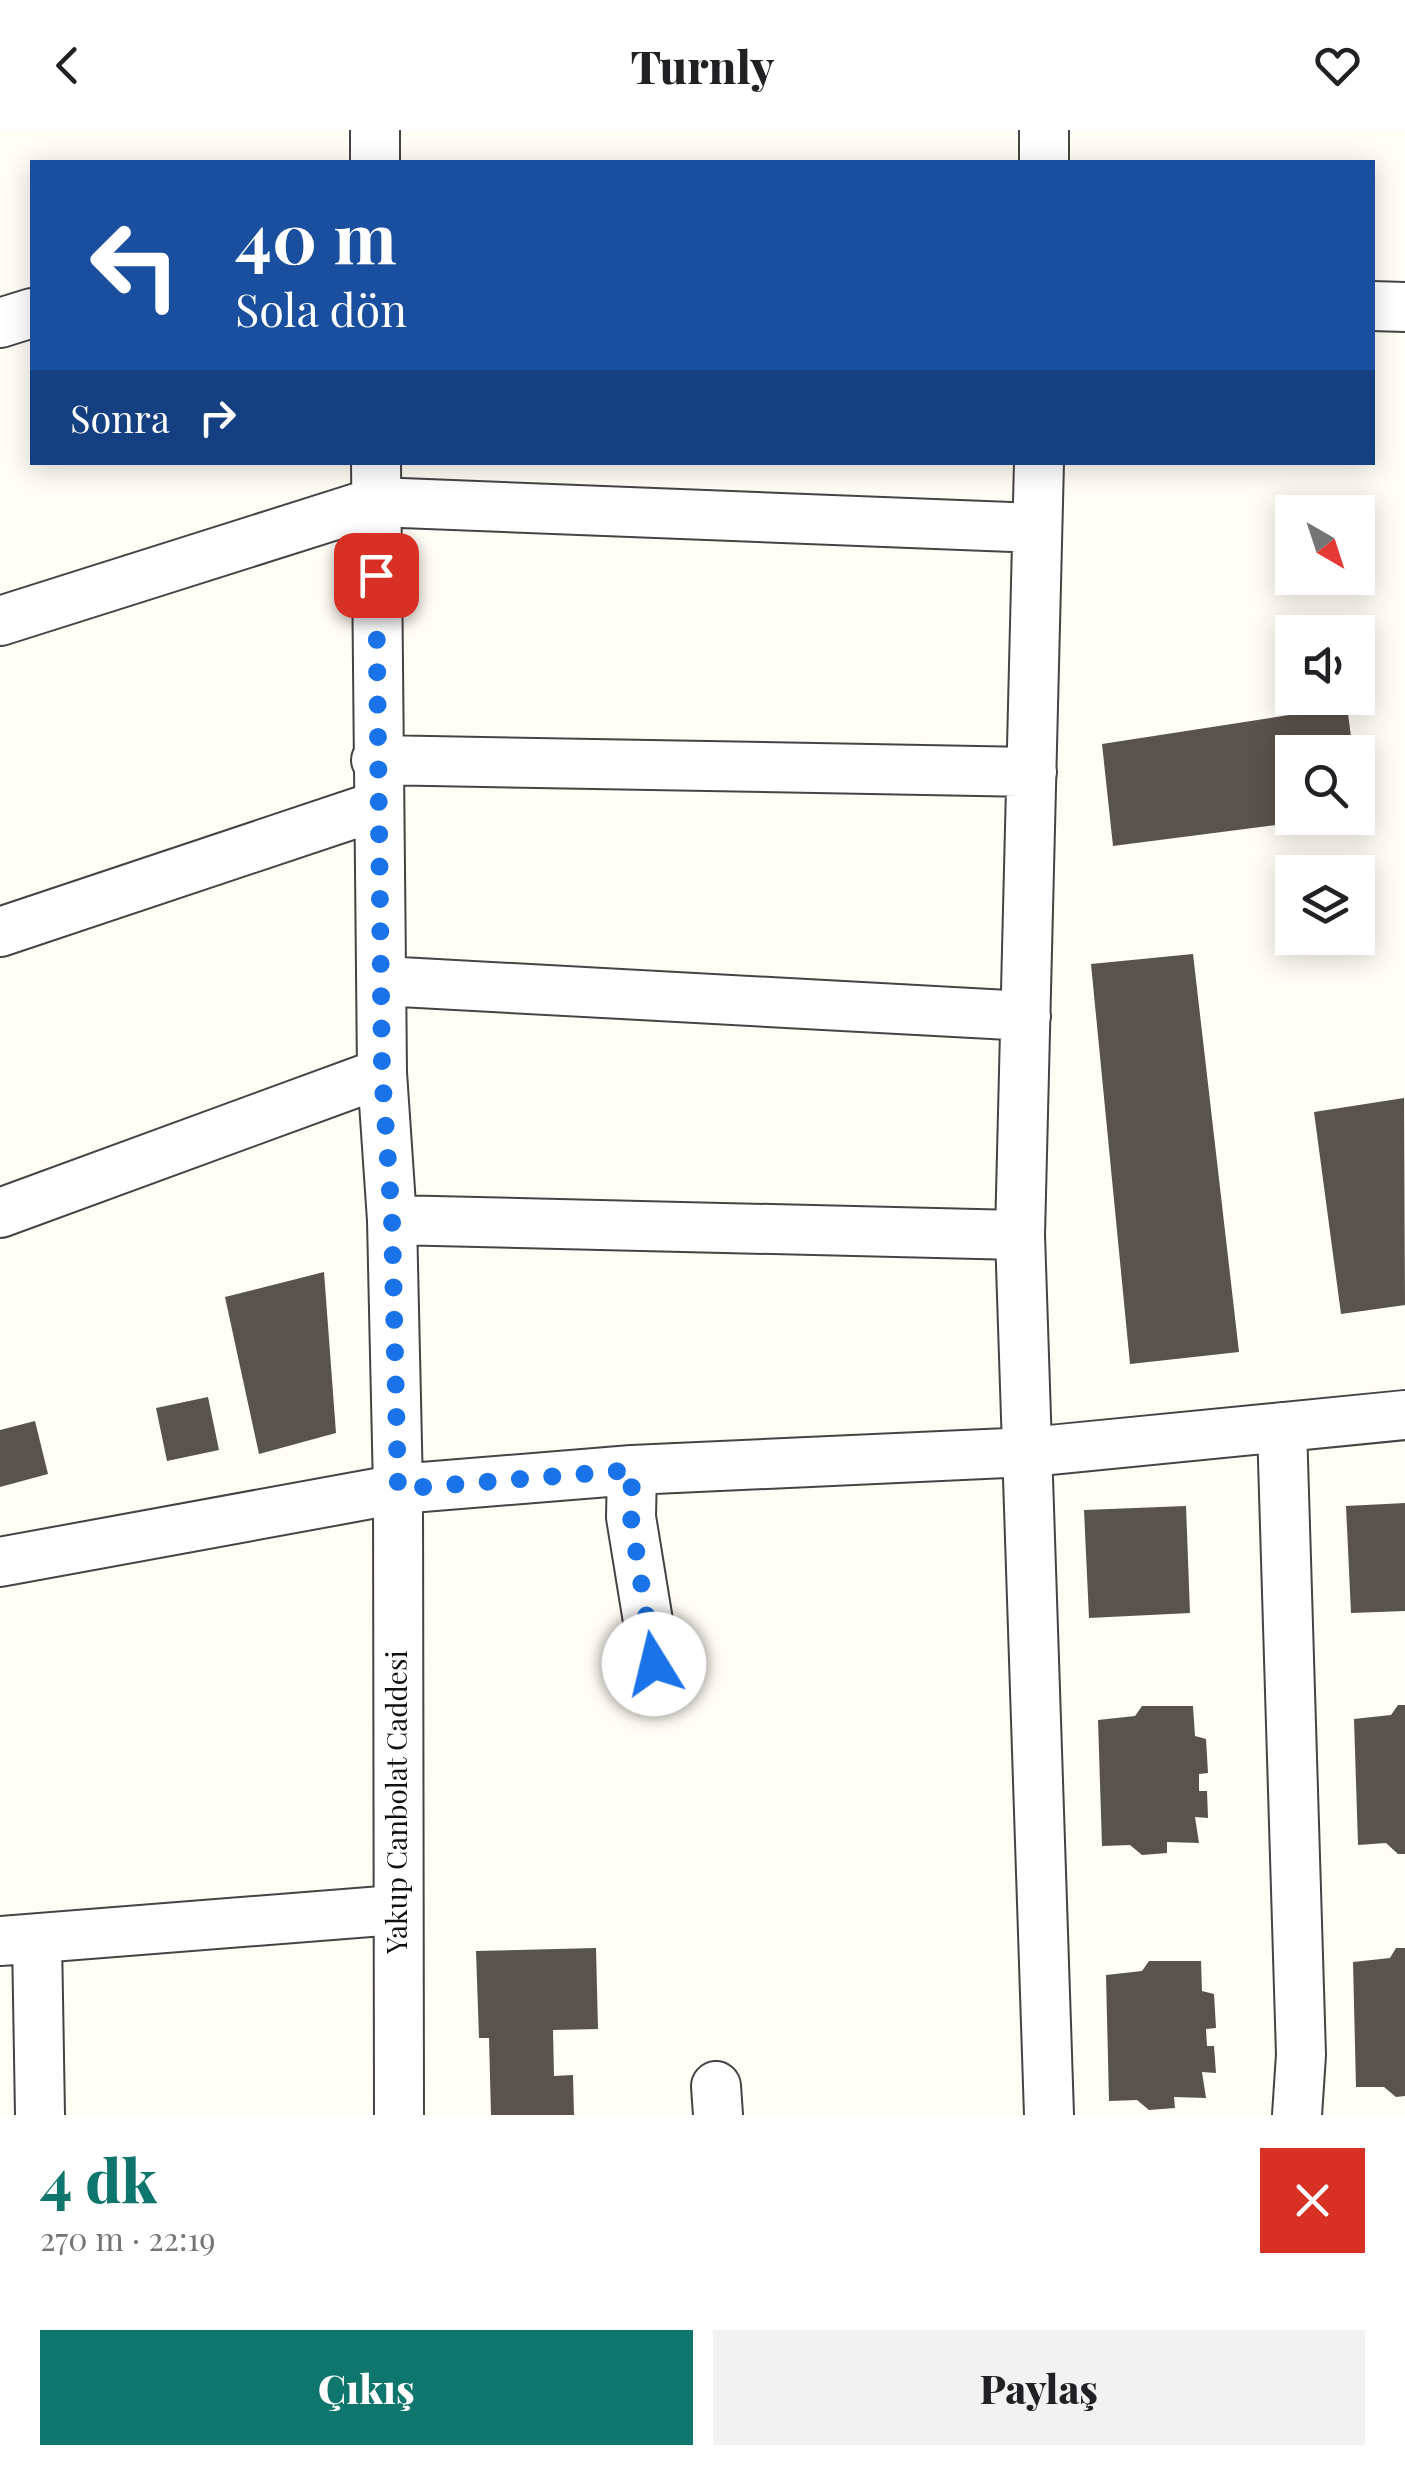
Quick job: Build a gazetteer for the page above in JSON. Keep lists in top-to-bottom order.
{
  "streets": {
    "street": ["Yakup Canbolat Caddesi"]
  },
  "north": "bottom right",
  "page": {
    "header": "Turnly",
    "turn": ["40 m", "Sola dön"],
    "then": "Sonra",
    "heading": ["4 dk", "270 m · 22:19"],
    "buttons": ["Çıkış", "Paylaş"]
  }
}
